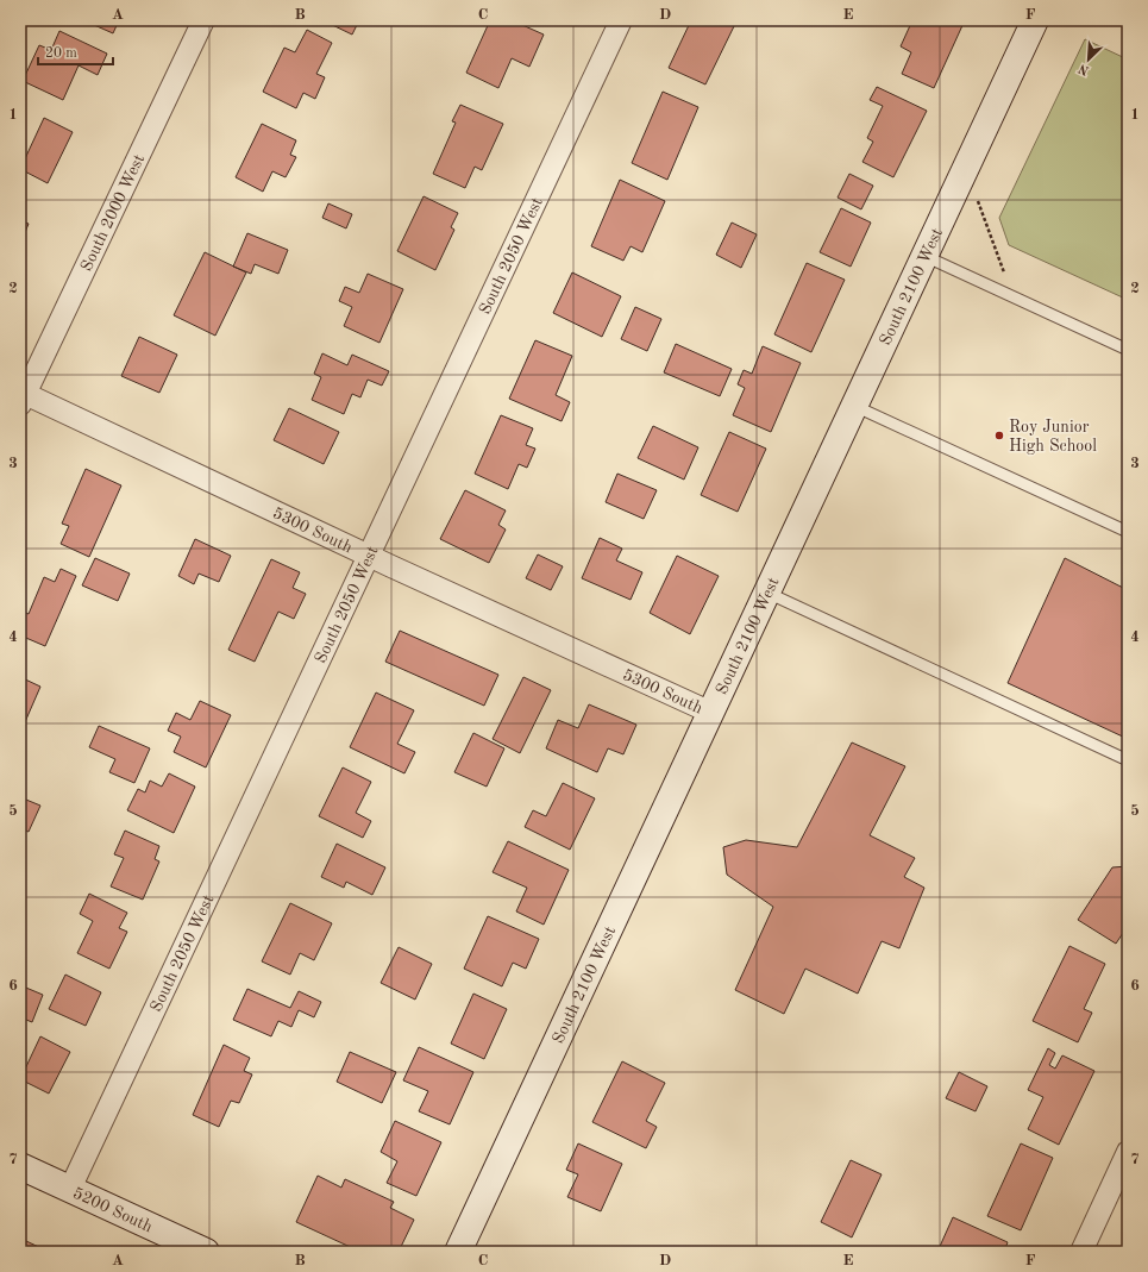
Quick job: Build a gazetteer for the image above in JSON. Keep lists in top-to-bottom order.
{
  "streets": {
    "street": [
      "South 2000 West",
      "South 2050 West",
      "South 2100 West",
      "5300 South",
      "5200 South"
    ]
  },
  "crossings": [
    ["South 2000 West", "5300 South"],
    ["South 2050 West", "5300 South"],
    ["South 2050 West", "5200 South"],
    ["South 2100 West", "5300 South"]
  ],
  "places": ["Roy Junior High School"],
  "scale_bar": "20 m",
  "north": "bottom left",
  "grid": {
    "columns": [
      "A",
      "B",
      "C",
      "D",
      "E",
      "F"
    ],
    "rows": [
      "1",
      "2",
      "3",
      "4",
      "5",
      "6",
      "7"
    ]
  }
}
